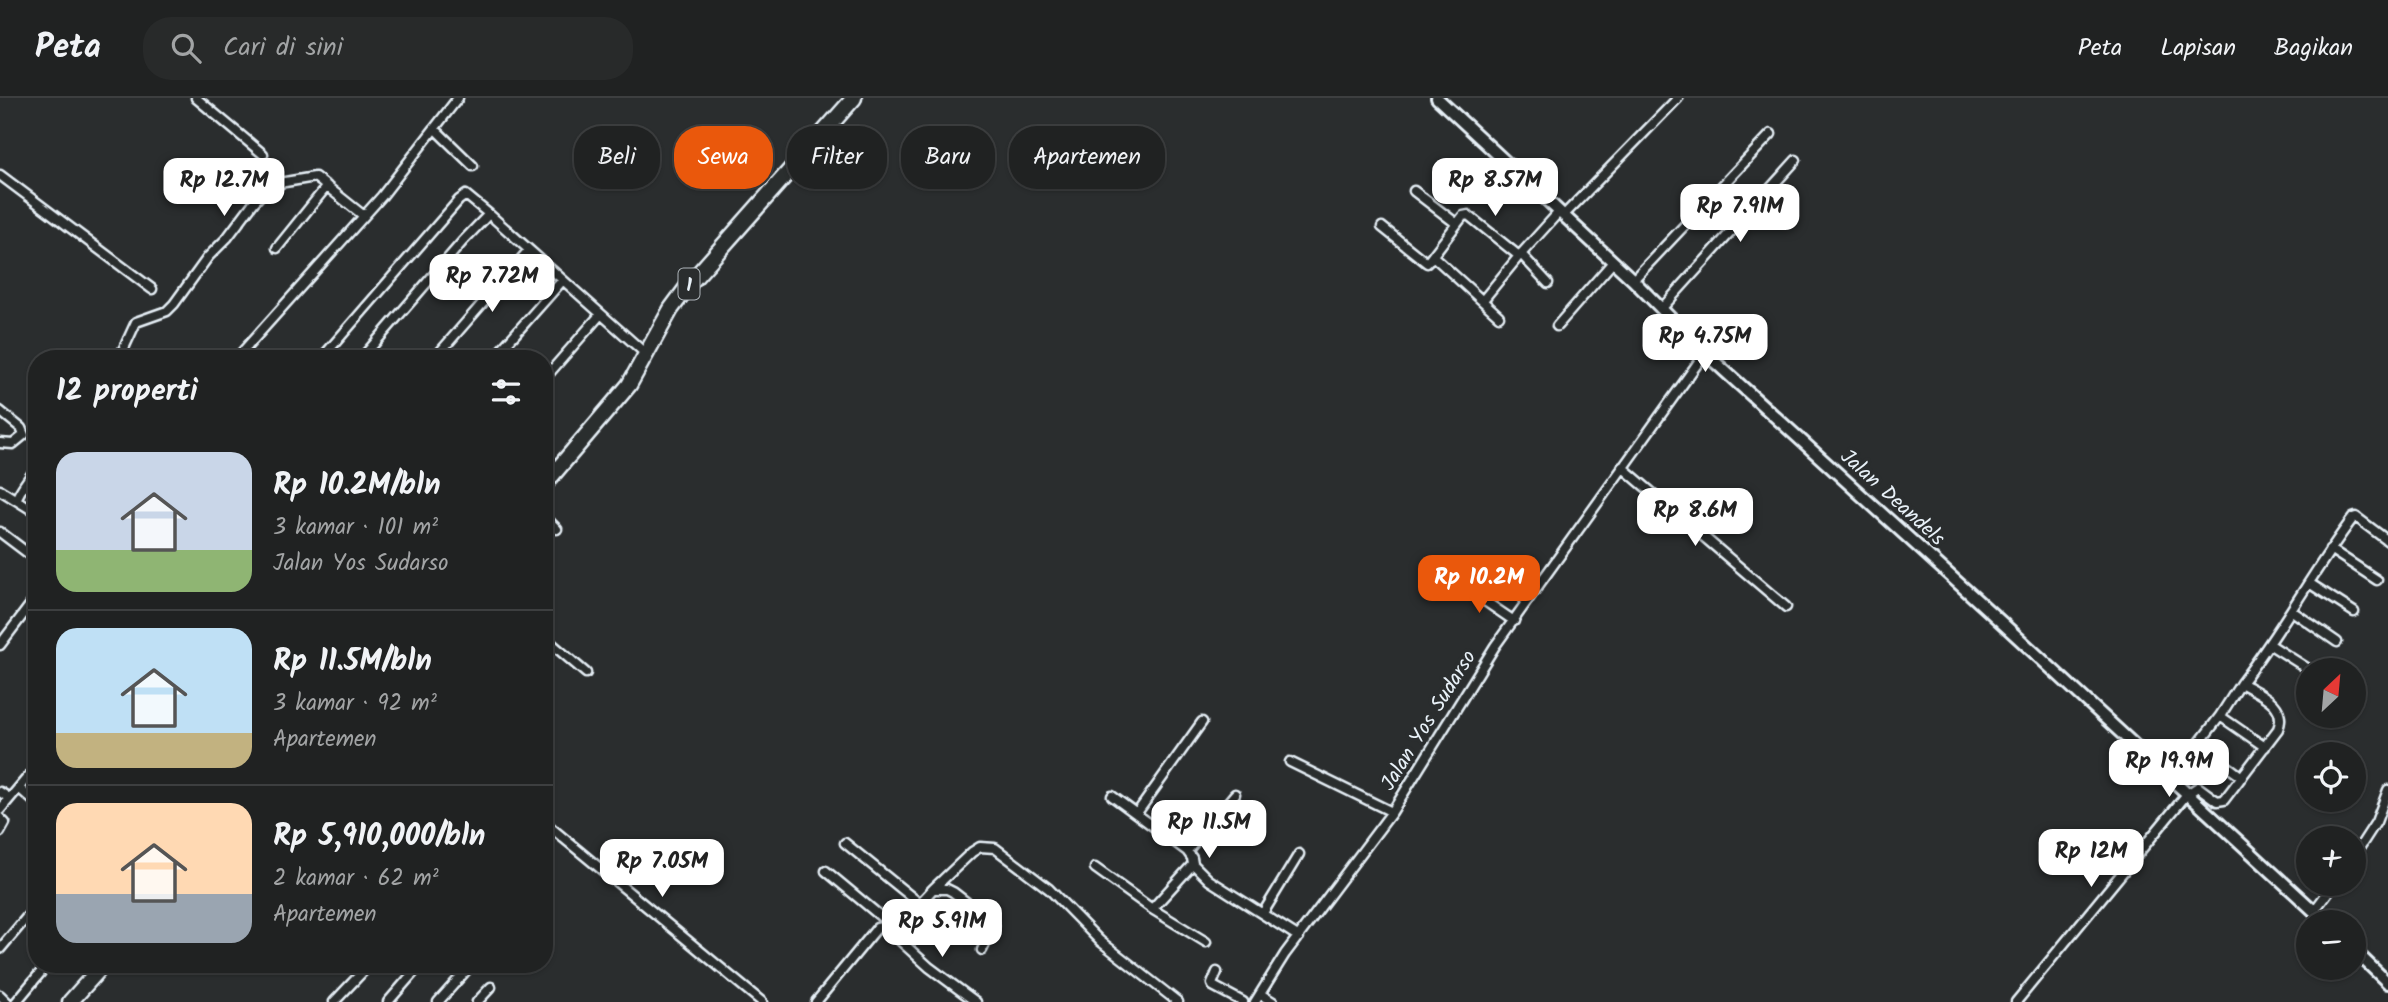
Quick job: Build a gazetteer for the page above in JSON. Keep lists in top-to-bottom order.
{
  "streets": {
    "highway": ["1"],
    "street": ["Jalan Deandels", "Jalan Yos Sudarso"]
  },
  "crossings": [
    ["Jalan Deandels", "Jalan Yos Sudarso"]
  ],
  "north": "top right",
  "page": {
    "header": "Peta",
    "search": "Cari di sini",
    "nav": ["Peta", "Lapisan", "Bagikan"],
    "chip": [
      "Beli",
      "Sewa",
      "Filter",
      "Baru",
      "Apartemen"
    ],
    "price": [
      "Rp 12.7M",
      "Rp 8.57M",
      "Rp 7.91M",
      "Rp 7.72M",
      "Rp 4.75M",
      "Rp 8.6M",
      "Rp 10.2M",
      "Rp 19.9M",
      "Rp 11.5M",
      "Rp 12M",
      "Rp 7.05M",
      "Rp 5.91M"
    ],
    "heading": "12 properti",
    "list": [
      {
        "name": "Rp 10.2M/bln",
        "note": "3 kamar · 101 m² · Jalan Yos Sudarso"
      },
      {
        "name": "Rp 11.5M/bln",
        "note": "3 kamar · 92 m² · Apartemen"
      },
      {
        "name": "Rp 5,910,000/bln",
        "note": "2 kamar · 62 m² · Apartemen"
      }
    ],
    "map_buttons": ["+", "−"]
  }
}
